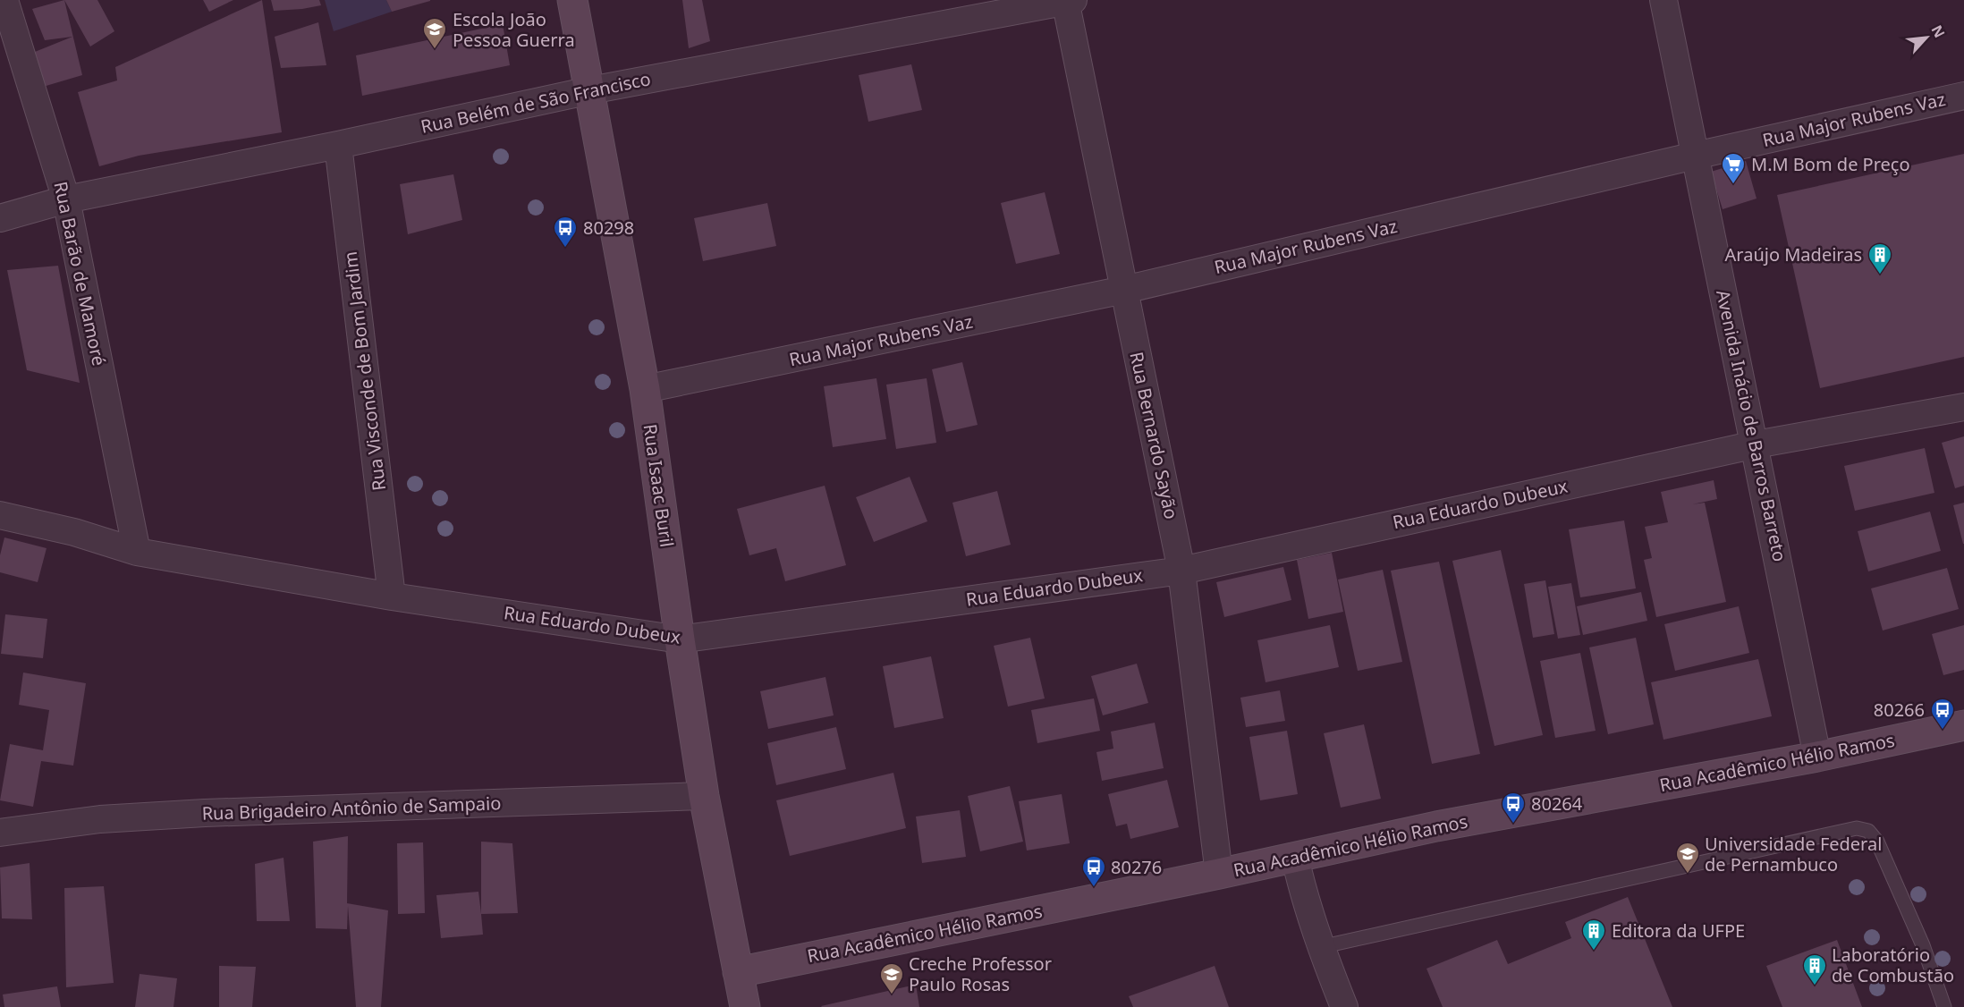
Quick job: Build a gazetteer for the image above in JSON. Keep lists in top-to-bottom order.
{
  "streets": {
    "street": [
      "Rua Belém de São Francisco",
      "Rua Major Rubens Vaz",
      "Rua Barão de Mamoré",
      "Rua Visconde de Bom Jardim",
      "Avenida Inácio de Barros Barreto",
      "Rua Bernardo Sayão",
      "Rua Isaac Buril",
      "Rua Eduardo Dubeux",
      "Rua Acadêmico Hélio Ramos",
      "Rua Brigadeiro Antônio de Sampaio"
    ]
  },
  "crossings": [
    ["Rua Belém de São Francisco", "Rua Barão de Mamoré"],
    ["Rua Belém de São Francisco", "Rua Visconde de Bom Jardim"],
    ["Rua Belém de São Francisco", "Rua Bernardo Sayão"],
    ["Rua Belém de São Francisco", "Rua Isaac Buril"],
    ["Rua Major Rubens Vaz", "Avenida Inácio de Barros Barreto"],
    ["Rua Major Rubens Vaz", "Rua Bernardo Sayão"],
    ["Rua Major Rubens Vaz", "Rua Isaac Buril"],
    ["Rua Barão de Mamoré", "Rua Eduardo Dubeux"],
    ["Rua Visconde de Bom Jardim", "Rua Eduardo Dubeux"],
    ["Avenida Inácio de Barros Barreto", "Rua Eduardo Dubeux"],
    ["Avenida Inácio de Barros Barreto", "Rua Acadêmico Hélio Ramos"],
    ["Rua Bernardo Sayão", "Rua Eduardo Dubeux"],
    ["Rua Bernardo Sayão", "Rua Acadêmico Hélio Ramos"],
    ["Rua Isaac Buril", "Rua Eduardo Dubeux"],
    ["Rua Isaac Buril", "Rua Acadêmico Hélio Ramos"],
    ["Rua Isaac Buril", "Rua Brigadeiro Antônio de Sampaio"]
  ],
  "places": {
    "school or university": ["Escola João Pessoa Guerra", "Universidade Federal de Pernambuco", "Creche Professor Paulo Rosas"],
    "supermarket": ["M.M Bom de Preço"],
    "bus stop": [
      "80298",
      "80266",
      "80264",
      "80276"
    ],
    "building": ["Araújo Madeiras", "Editora da UFPE", "Laboratório de Combustão"]
  },
  "north": "top right"
}
